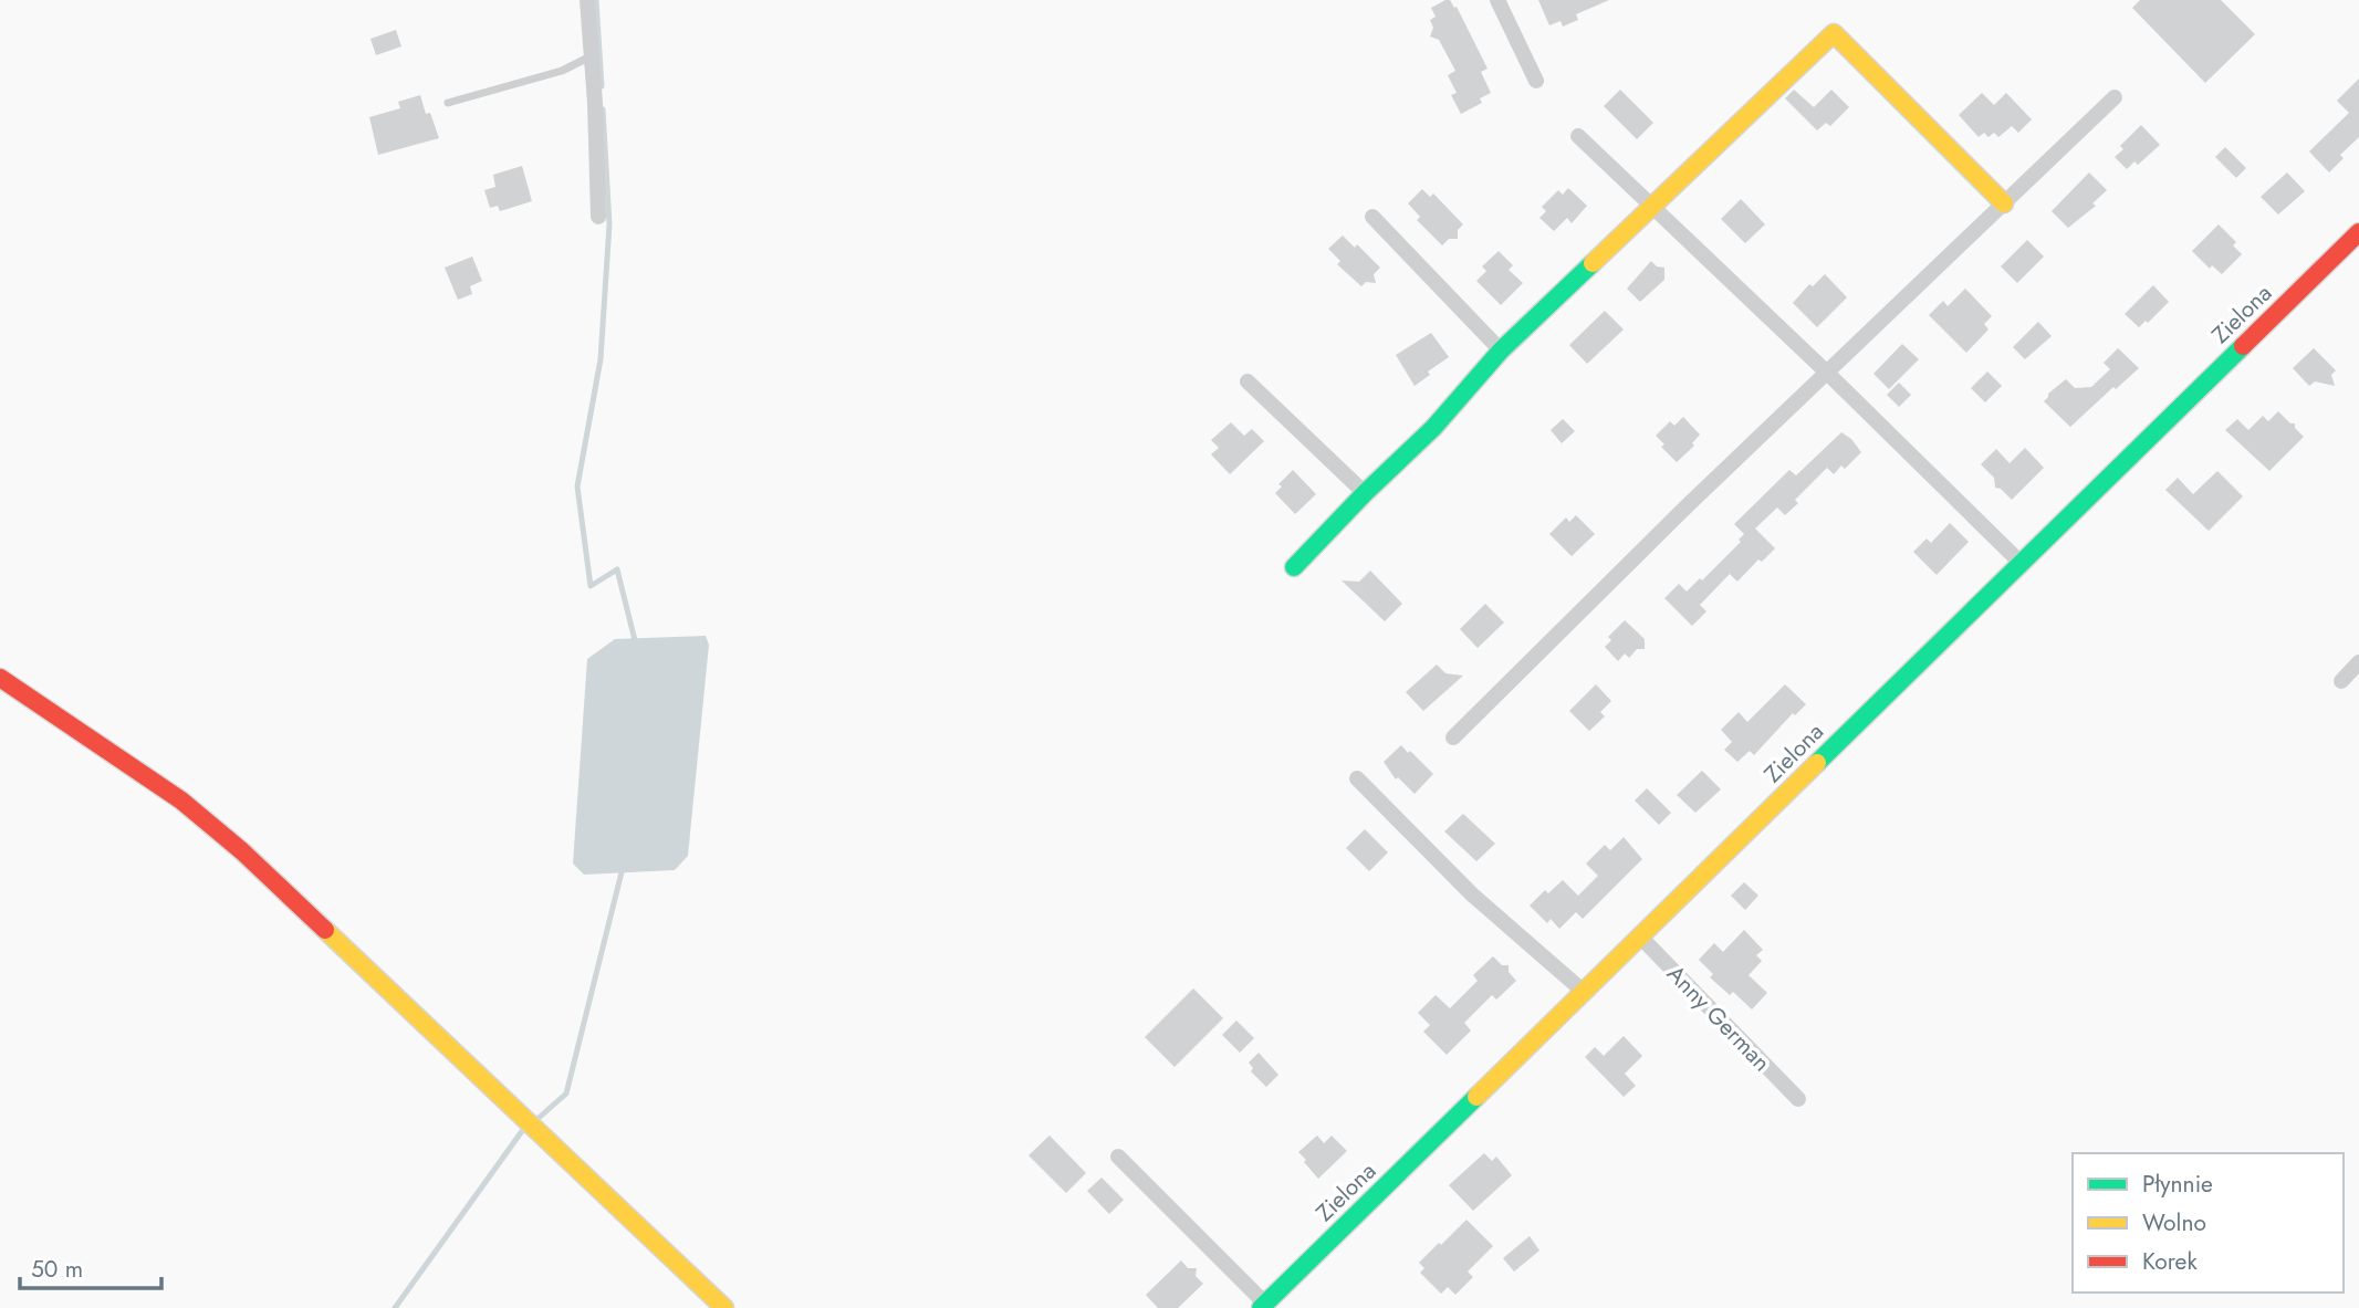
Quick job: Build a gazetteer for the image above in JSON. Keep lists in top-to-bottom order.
{
  "streets": {
    "street": ["Zielona", "Anny German"]
  },
  "crossings": [
    ["Zielona", "Anny German"]
  ],
  "legend": ["Płynnie", "Wolno", "Korek"],
  "scale_bar": "50 m"
}
